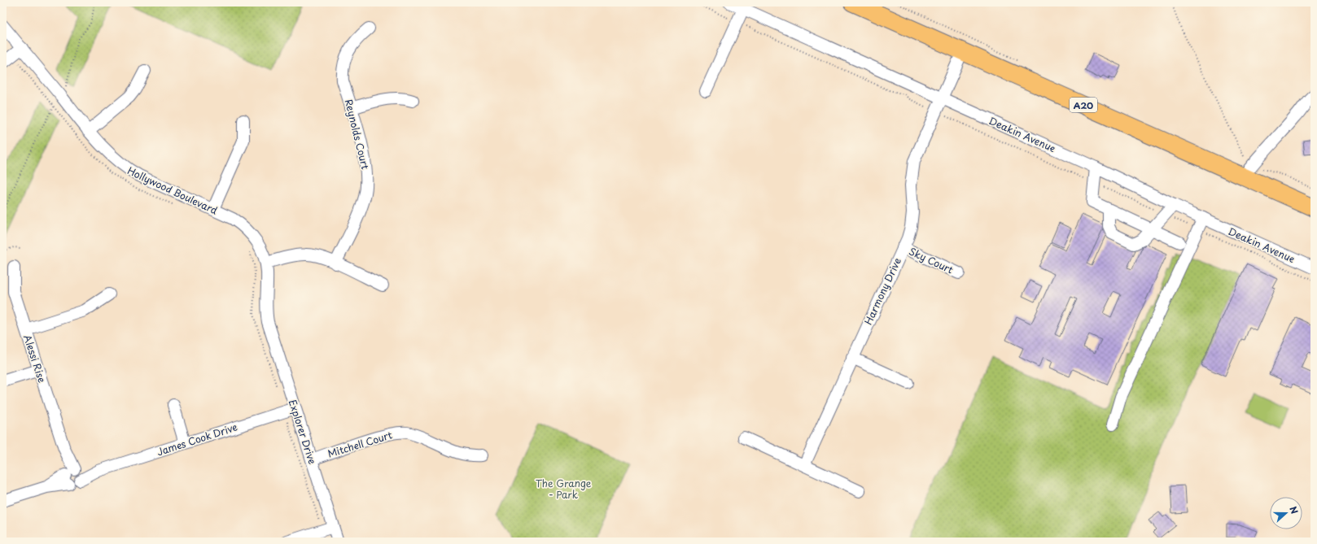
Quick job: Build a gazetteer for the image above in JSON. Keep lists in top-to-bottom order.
{
  "streets": {
    "highway": ["A20"],
    "street": [
      "Reynolds Court",
      "Deakin Avenue",
      "Hollywood Boulevard",
      "Sky Court",
      "Harmony Drive",
      "Alessi Rise",
      "Explorer Drive",
      "James Cook Drive",
      "Mitchell Court"
    ]
  },
  "crossings": [
    ["A20", "Harmony Drive"],
    ["Deakin Avenue", "Harmony Drive"],
    ["Hollywood Boulevard", "Explorer Drive"],
    ["Sky Court", "Harmony Drive"],
    ["Alessi Rise", "James Cook Drive"],
    ["Explorer Drive", "James Cook Drive"],
    ["Explorer Drive", "Mitchell Court"]
  ],
  "parks": ["The Grange - Park"],
  "north": "right"
}
